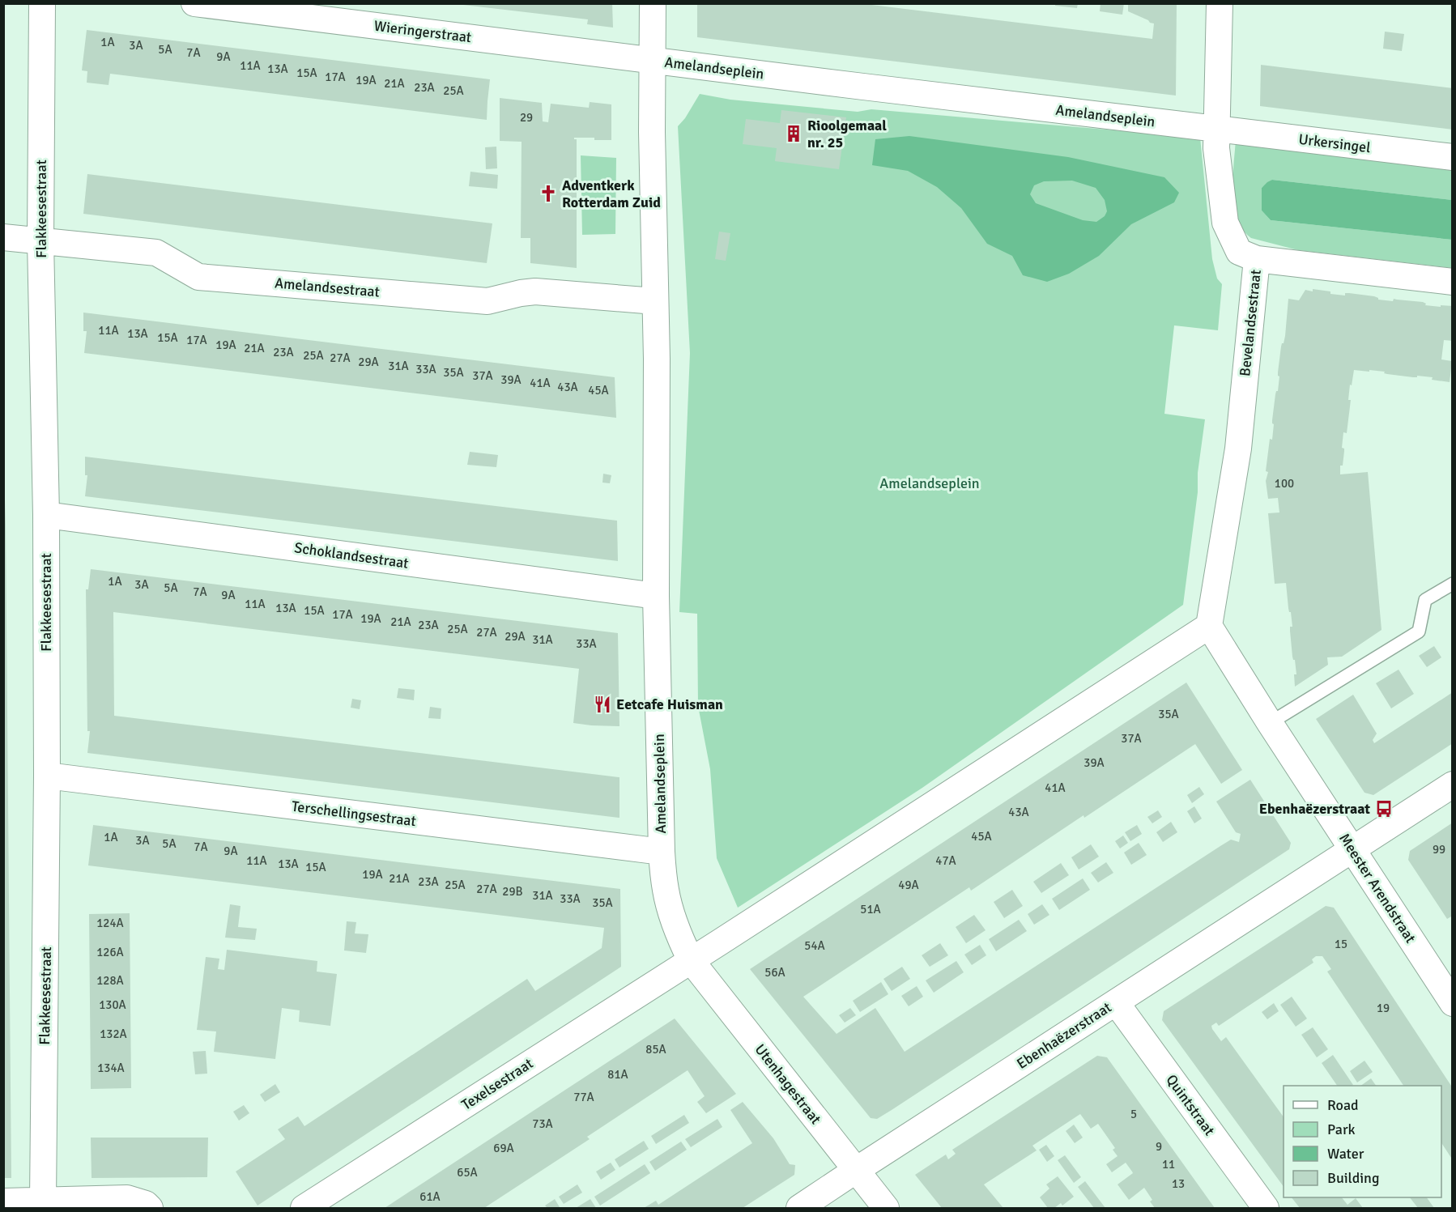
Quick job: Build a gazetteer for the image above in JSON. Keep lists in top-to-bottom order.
{
  "streets": {
    "street": [
      "Wieringerstraat",
      "Amelandseplein",
      "Urkersingel",
      "Flakkeesestraat",
      "Amelandsestraat",
      "Bevelandsestraat",
      "Schoklandsestraat",
      "Terschellingsestraat",
      "Meester Arendstraat",
      "Ebenhaëzerstraat",
      "Texelsestraat",
      "Utenhagestraat",
      "Quintstraat"
    ]
  },
  "crossings": [
    ["Wieringerstraat", "Amelandseplein"],
    ["Amelandseplein", "Urkersingel"],
    ["Amelandseplein", "Amelandsestraat"],
    ["Amelandseplein", "Bevelandsestraat"],
    ["Amelandseplein", "Schoklandsestraat"],
    ["Amelandseplein", "Terschellingsestraat"],
    ["Amelandseplein", "Texelsestraat"],
    ["Amelandseplein", "Utenhagestraat"],
    ["Urkersingel", "Bevelandsestraat"],
    ["Flakkeesestraat", "Amelandsestraat"],
    ["Flakkeesestraat", "Schoklandsestraat"],
    ["Flakkeesestraat", "Terschellingsestraat"],
    ["Bevelandsestraat", "Meester Arendstraat"],
    ["Meester Arendstraat", "Ebenhaëzerstraat"],
    ["Ebenhaëzerstraat", "Utenhagestraat"],
    ["Ebenhaëzerstraat", "Quintstraat"],
    ["Texelsestraat", "Utenhagestraat"]
  ],
  "parks": ["Amelandseplein"],
  "places": {
    "building": ["Rioolgemaal nr. 25"],
    "church": ["Adventkerk Rotterdam Zuid"],
    "restaurant": ["Eetcafe Huisman"],
    "bus stop": ["Ebenhaëzerstraat"]
  },
  "house_numbers": [
    "1A",
    "3A",
    "5A",
    "7A",
    "9A",
    "11A",
    "13A",
    "15A",
    "17A",
    "19A",
    "21A",
    "23A",
    "25A",
    "29",
    "11A",
    "13A",
    "15A",
    "17A",
    "19A",
    "21A",
    "23A",
    "25A",
    "27A",
    "29A",
    "31A",
    "33A",
    "35A",
    "37A",
    "39A",
    "41A",
    "43A",
    "45A",
    "100",
    "1A",
    "3A",
    "5A",
    "7A",
    "9A",
    "11A",
    "13A",
    "15A",
    "17A",
    "19A",
    "21A",
    "23A",
    "25A",
    "27A",
    "29A",
    "31A",
    "33A",
    "35A",
    "37A",
    "39A",
    "41A",
    "43A",
    "45A",
    "1A",
    "3A",
    "5A",
    "7A",
    "99",
    "9A",
    "11A",
    "47A",
    "13A",
    "15A",
    "19A",
    "21A",
    "23A",
    "25A",
    "49A",
    "27A",
    "29B",
    "31A",
    "33A",
    "35A",
    "51A",
    "124A",
    "15",
    "54A",
    "126A",
    "56A",
    "128A",
    "130A",
    "19",
    "132A",
    "85A",
    "134A",
    "81A",
    "77A",
    "5",
    "73A",
    "9",
    "69A",
    "11",
    "65A",
    "13",
    "61A"
  ],
  "legend": [
    "Road",
    "Park",
    "Water",
    "Building"
  ]
}
